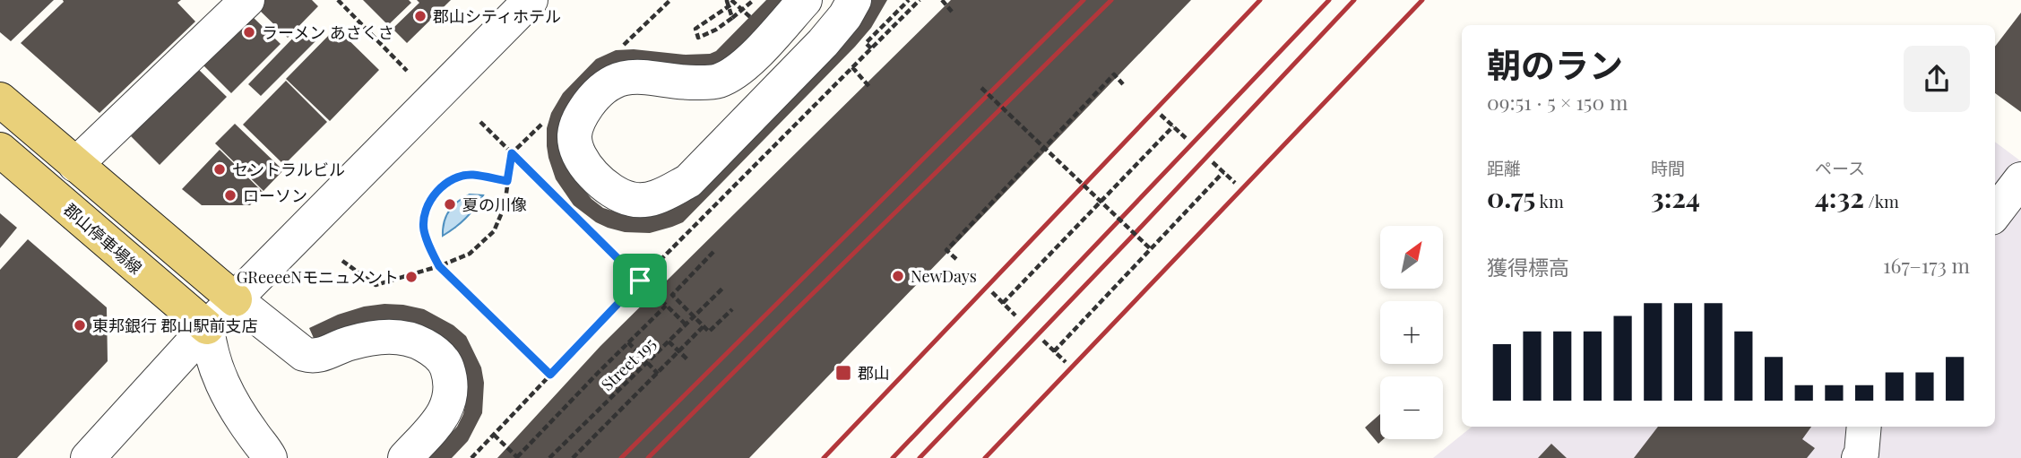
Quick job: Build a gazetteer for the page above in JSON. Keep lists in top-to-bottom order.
{
  "streets": {
    "main road": ["郡山停車場線"],
    "path": ["Street 195"]
  },
  "places": {
    "other": [
      "郡山シティホテル",
      "ラーメン あさくさ",
      "セントラルビル",
      "ローソン",
      "夏の川像",
      "NewDays",
      "GReeeeNモニュメント",
      "東邦銀行 郡山駅前支店"
    ],
    "transit": ["郡山"]
  },
  "north": "top right",
  "page": {
    "heading": ["朝のラン", "09:51 · 5 × 150 m"],
    "stats": [
      ["距離", "0.75 km"],
      ["時間", "3:24"],
      ["ペース", "4:32 /km"]
    ],
    "map_buttons": ["+", "−"],
    "chart": ["獲得標高", "167–173 m"]
  }
}
